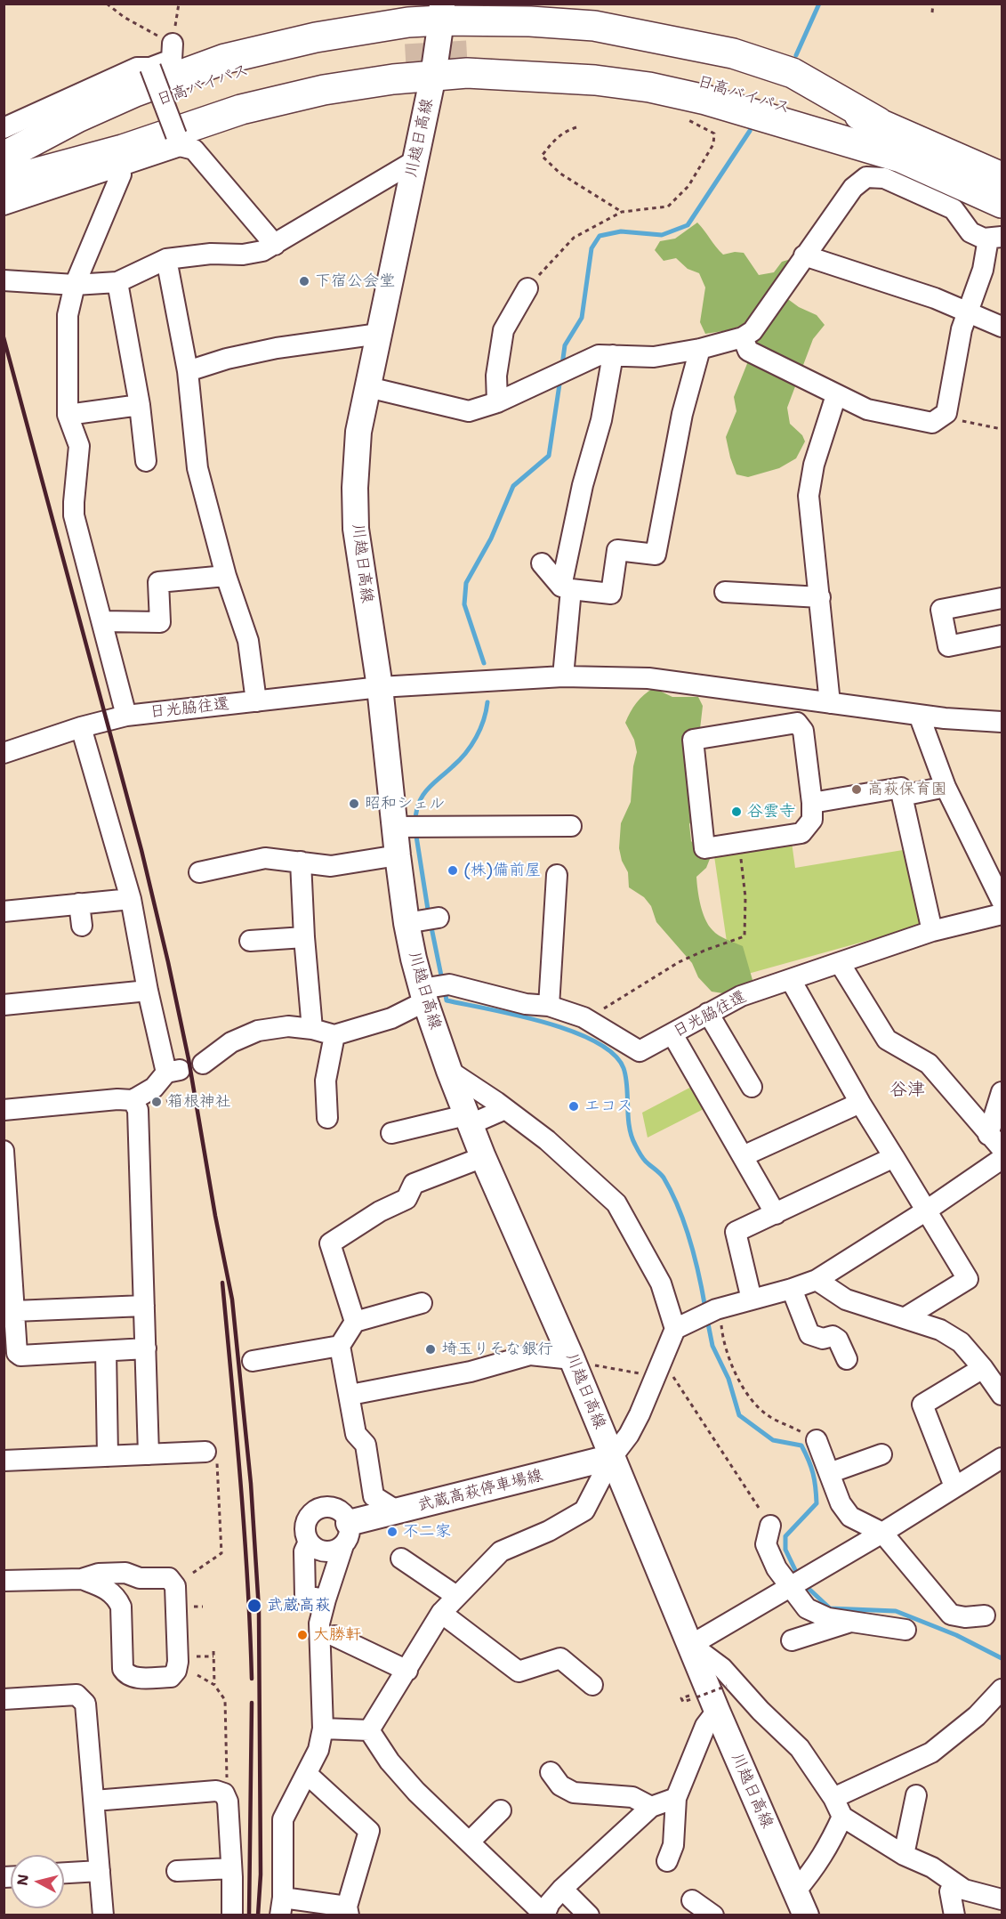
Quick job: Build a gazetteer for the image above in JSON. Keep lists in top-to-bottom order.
{
  "streets": {
    "highway": ["日高バイパス"],
    "main road": ["川越日高線", "武蔵高萩停車場線"],
    "street": ["日光脇往還"]
  },
  "crossings": [
    ["川越日高線", "日光脇往還"],
    ["川越日高線", "武蔵高萩停車場線"]
  ],
  "districts": ["谷津"],
  "places": [
    "下宿公会堂",
    "高萩保育園",
    "昭和シェル",
    "谷雲寺",
    "(株)備前屋",
    "箱根神社",
    "エコス",
    "埼玉りそな銀行",
    "不二家",
    "武蔵高萩",
    "大勝軒"
  ],
  "north": "left"
}
